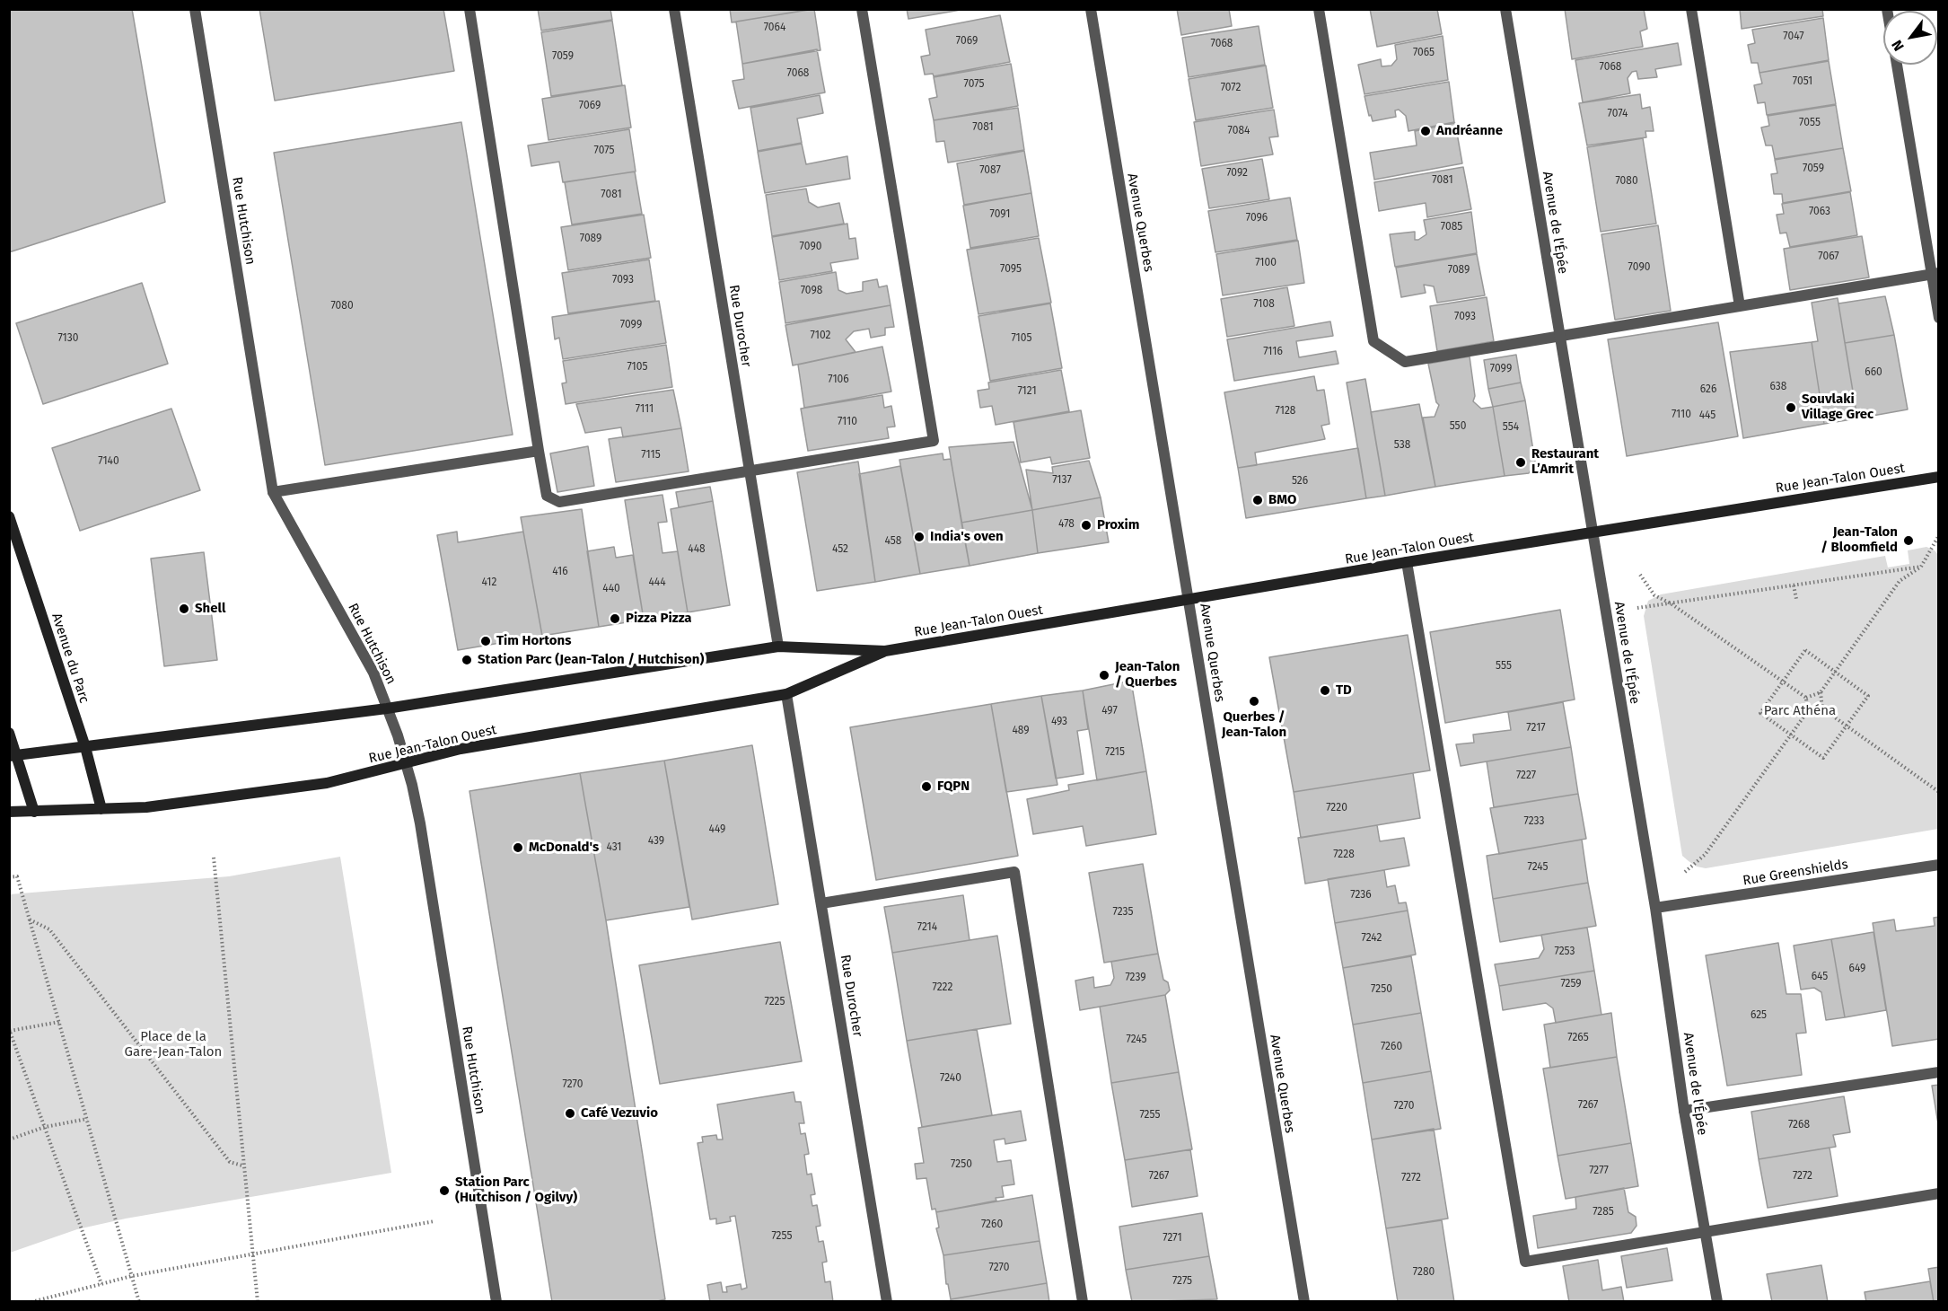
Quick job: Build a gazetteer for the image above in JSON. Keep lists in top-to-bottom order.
{
  "streets": {
    "main road": ["Rue Jean-Talon Ouest", "Avenue du Parc"],
    "street": [
      "Rue Hutchison",
      "Avenue Querbes",
      "Avenue de l'Épée",
      "Rue Durocher",
      "Rue Greenshields"
    ]
  },
  "crossings": [
    ["Rue Hutchison", "Rue Jean-Talon Ouest"],
    ["Avenue Querbes", "Rue Jean-Talon Ouest"],
    ["Avenue de l'Épée", "Rue Jean-Talon Ouest"],
    ["Avenue de l'Épée", "Rue Greenshields"],
    ["Rue Durocher", "Rue Jean-Talon Ouest"],
    ["Rue Jean-Talon Ouest", "Avenue du Parc"]
  ],
  "parks": ["Parc Athéna", "Place de la Gare-Jean-Talon"],
  "places": [
    "Andréanne",
    "Souvlaki Village Grec",
    "Restaurant L’Amrit",
    "BMO",
    "Proxim",
    "India's oven",
    "Jean-Talon / Bloomfield",
    "Shell",
    "Pizza Pizza",
    "Tim Hortons",
    "Station Parc (Jean-Talon / Hutchison)",
    "Jean-Talon / Querbes",
    "TD",
    "Querbes / Jean-Talon",
    "FQPN",
    "McDonald's",
    "Café Vezuvio",
    "Station Parc (Hutchison / Ogilvy)"
  ],
  "house_numbers": [
    "7064",
    "7047",
    "7069",
    "7068",
    "7065",
    "7059",
    "7068",
    "7068",
    "7051",
    "7075",
    "7072",
    "7069",
    "7074",
    "7055",
    "7081",
    "7084",
    "7075",
    "7059",
    "7087",
    "7092",
    "7081",
    "7080",
    "7081",
    "7063",
    "7091",
    "7096",
    "7085",
    "7089",
    "7090",
    "7067",
    "7100",
    "7090",
    "7095",
    "7089",
    "7093",
    "7098",
    "7108",
    "7080",
    "7093",
    "7099",
    "7102",
    "7130",
    "7105",
    "7116",
    "7105",
    "7099",
    "660",
    "7106",
    "638",
    "626",
    "7121",
    "7111",
    "7128",
    "7110",
    "445",
    "7110",
    "550",
    "554",
    "538",
    "7115",
    "7140",
    "7137",
    "526",
    "478",
    "458",
    "448",
    "452",
    "416",
    "412",
    "444",
    "440",
    "555",
    "497",
    "493",
    "7217",
    "489",
    "7215",
    "7227",
    "7220",
    "7233",
    "449",
    "439",
    "431",
    "7228",
    "7245",
    "7236",
    "7235",
    "7214",
    "7242",
    "7253",
    "649",
    "645",
    "7239",
    "7259",
    "7222",
    "7250",
    "7225",
    "625",
    "7265",
    "7245",
    "7260",
    "7240",
    "7270",
    "7267",
    "7270",
    "7255",
    "7268",
    "7250",
    "7277",
    "7267",
    "7272",
    "7272",
    "7285",
    "7260",
    "7255",
    "7271",
    "7270",
    "7280",
    "7275"
  ],
  "north": "bottom left"
}
